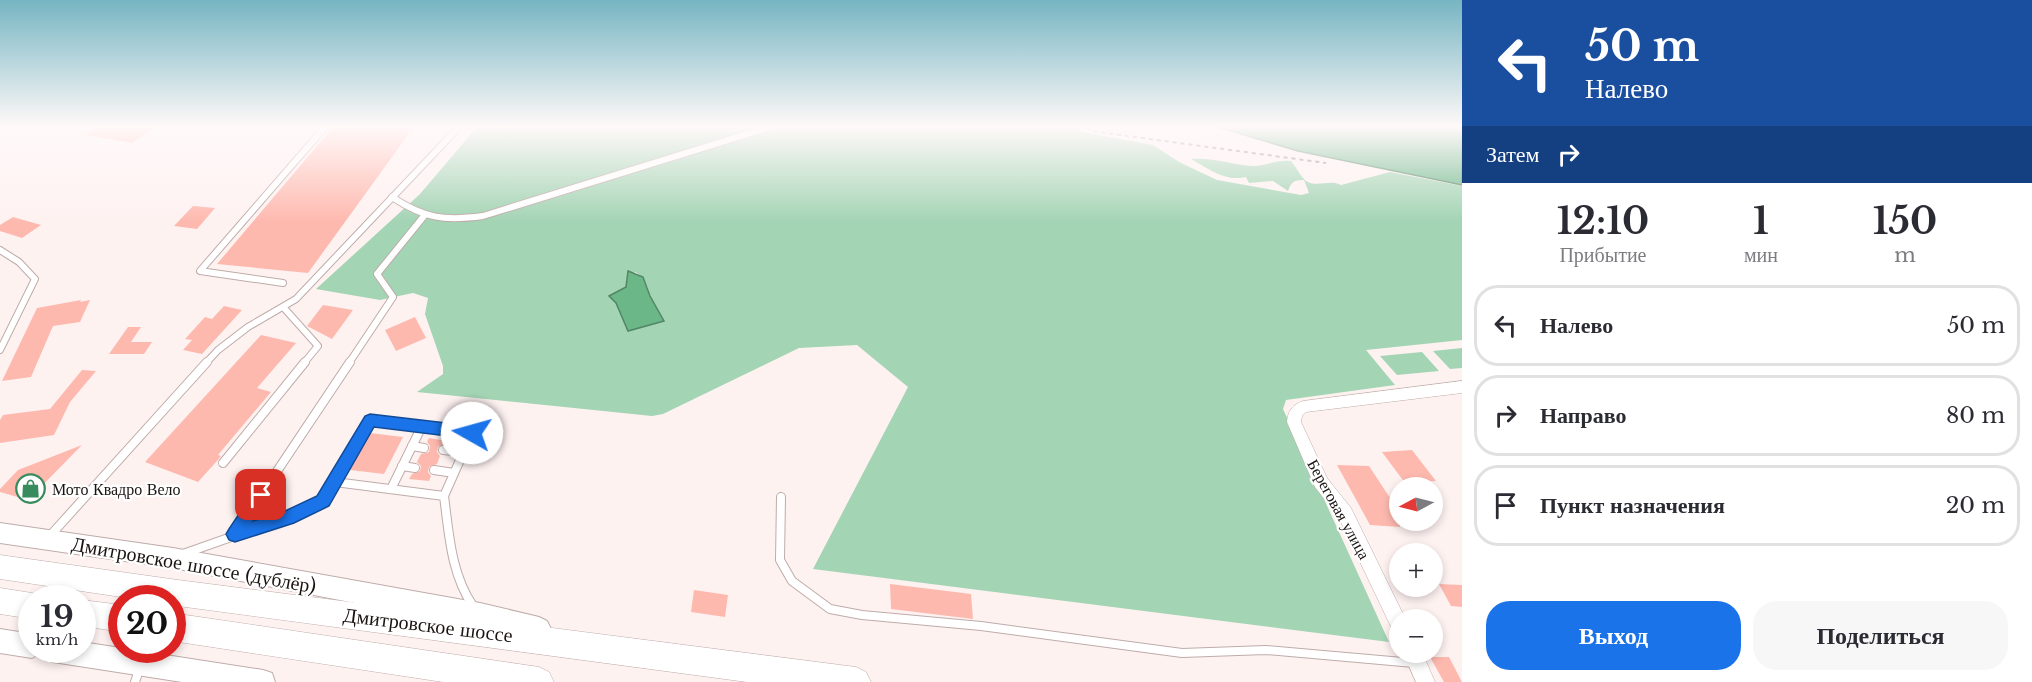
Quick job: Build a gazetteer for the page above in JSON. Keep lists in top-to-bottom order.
{
  "streets": {
    "highway": ["Дмитровское шоссе"],
    "main road": ["Дмитровское шоссе (дублёр)"],
    "street": ["Береговая улица"]
  },
  "crossings": [
    ["Дмитровское шоссе (дублёр)", "Дмитровское шоссе"]
  ],
  "places": {
    "shop": ["Мото Квадро Вело"]
  },
  "north": "left",
  "page": {
    "turn": ["50 m", "Налево"],
    "then": "Затем",
    "eta": [
      "12:10",
      "Прибытие",
      "1",
      "мин",
      "150",
      "m"
    ],
    "list": [
      {
        "name": "Налево",
        "value": "50 m"
      },
      {
        "name": "Направо",
        "value": "80 m"
      },
      {
        "name": "Пункт назначения",
        "value": "20 m"
      }
    ],
    "map_buttons": ["+", "−"],
    "speed": "19 km/h",
    "limit": "20",
    "buttons": ["Выход", "Поделиться"]
  }
}
